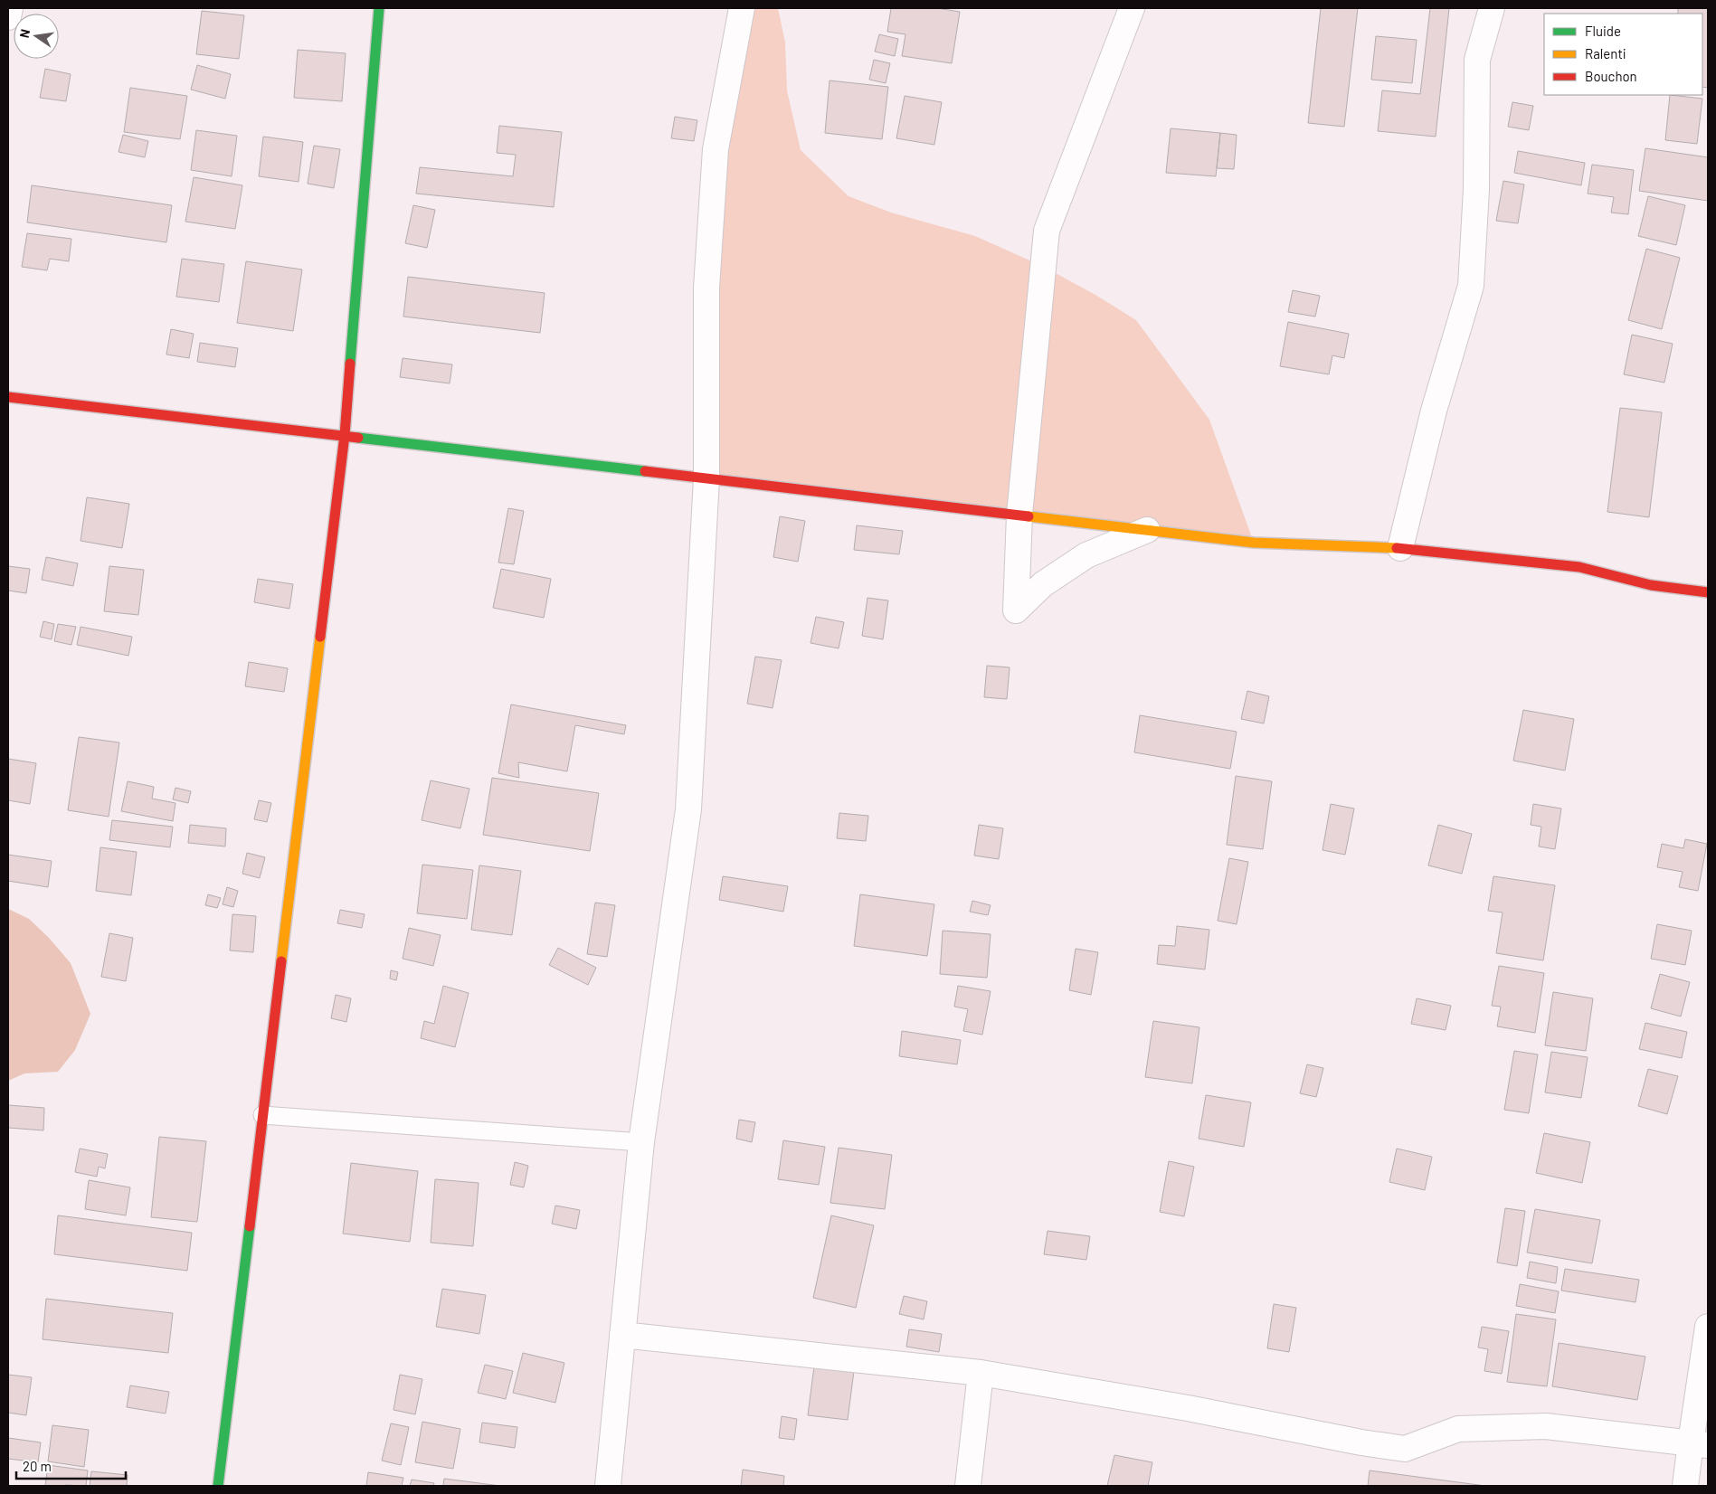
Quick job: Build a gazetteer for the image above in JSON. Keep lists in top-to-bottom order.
{
  "legend": ["Fluide", "Ralenti", "Bouchon"],
  "scale_bar": "20 m",
  "north": "left"
}
